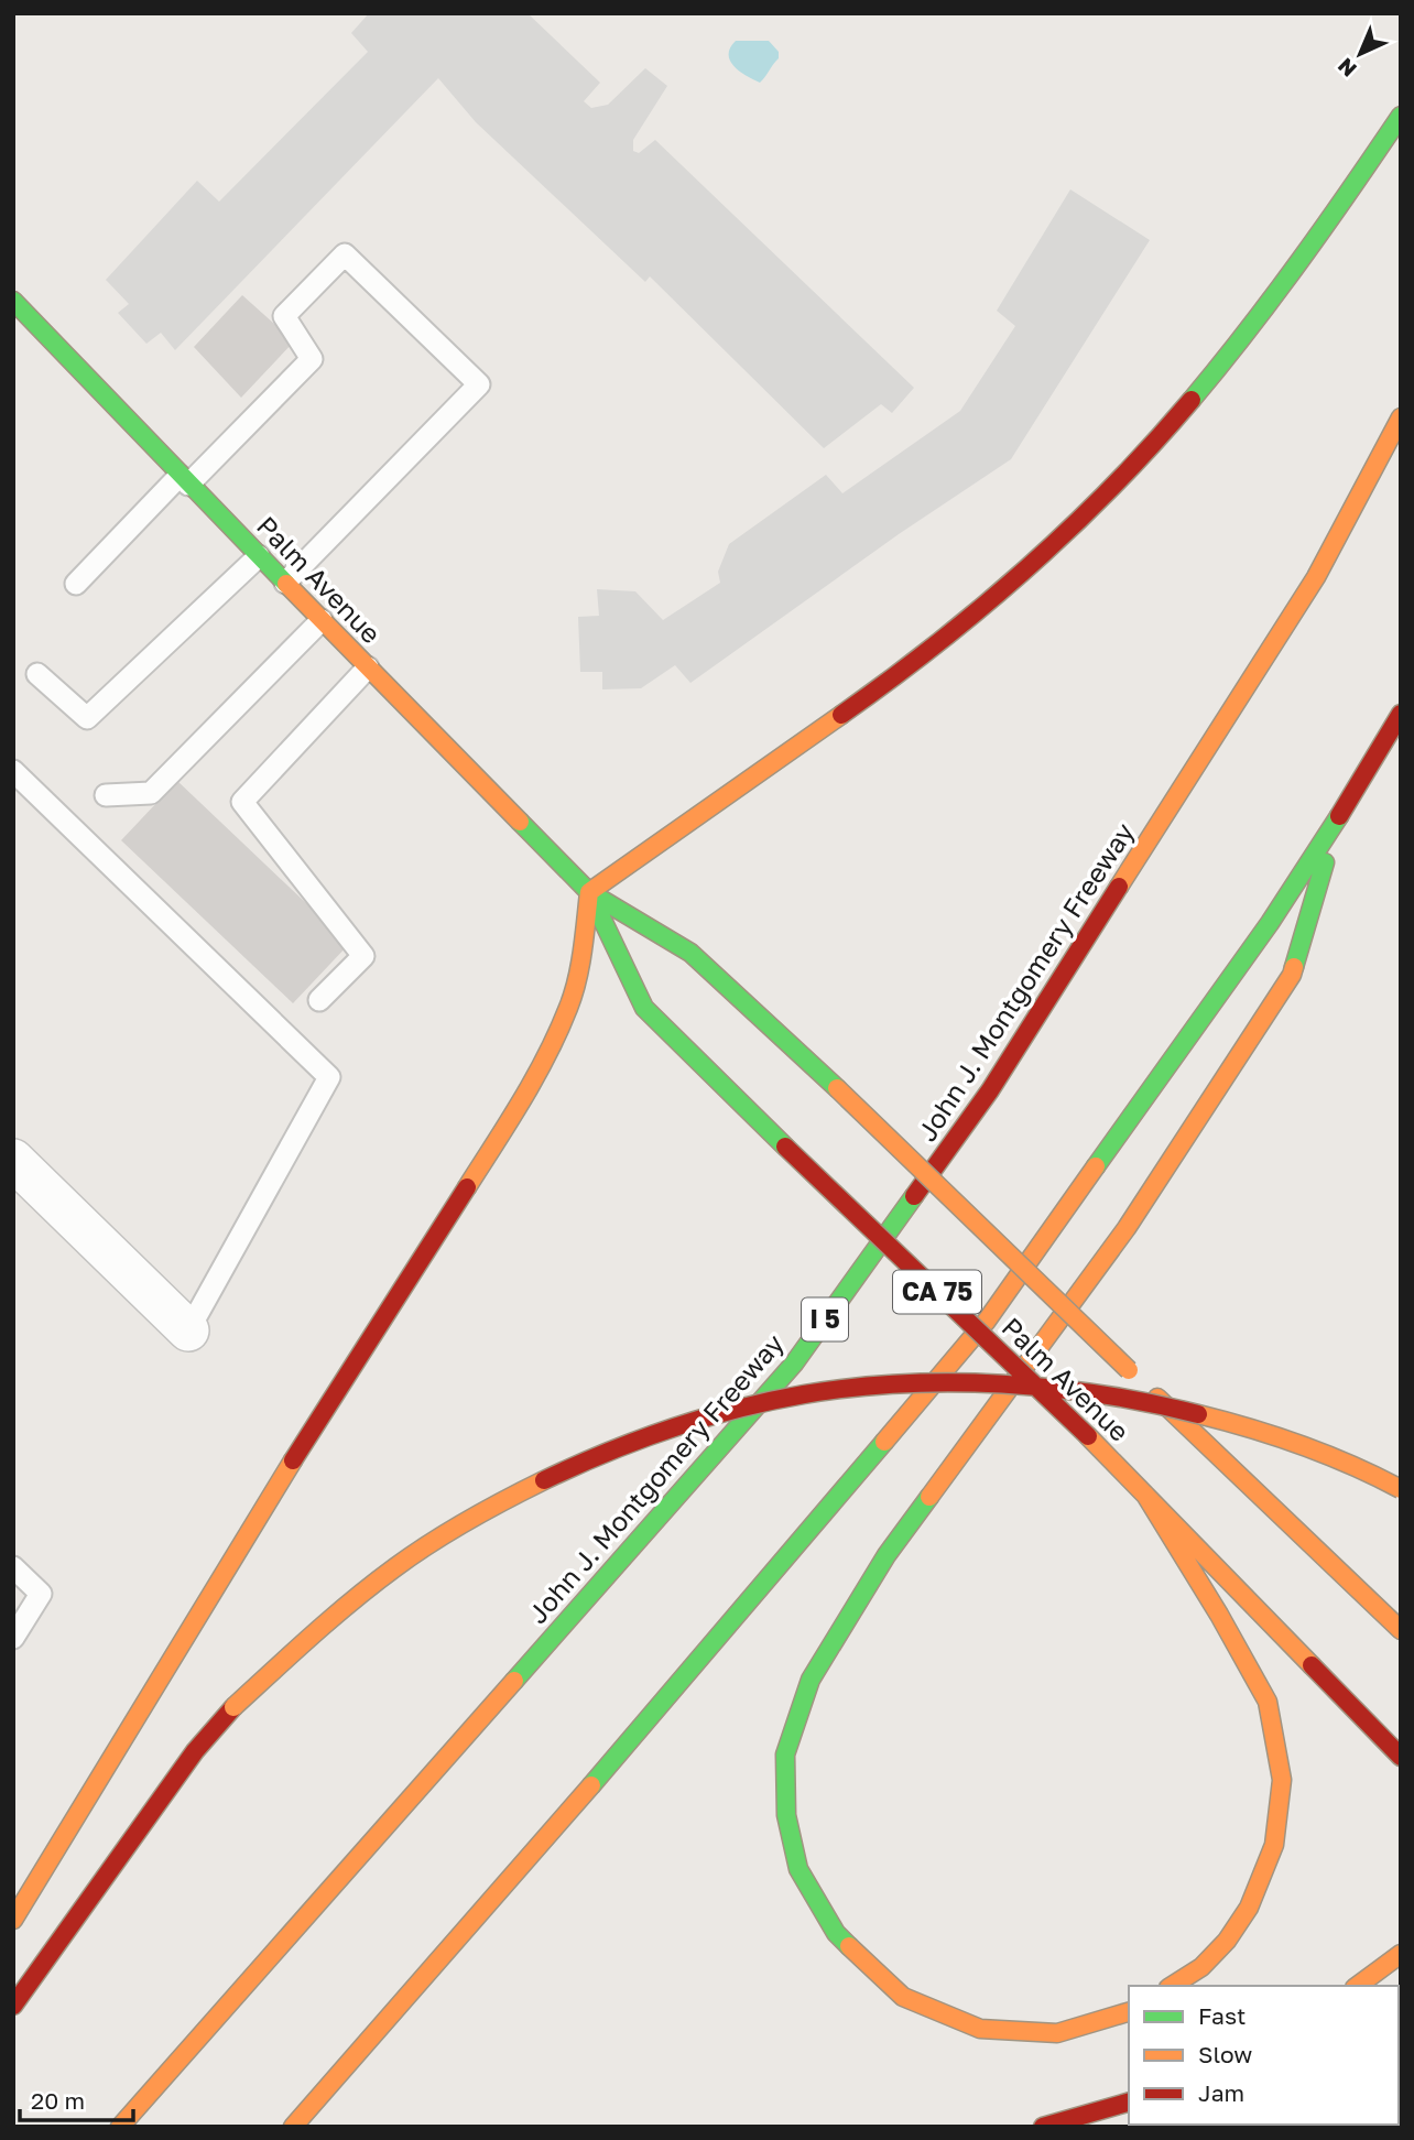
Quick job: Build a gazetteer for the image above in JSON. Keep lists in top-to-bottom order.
{
  "streets": {
    "main road": [
      "Palm Avenue",
      "John J. Montgomery Freeway",
      "CA 75",
      "I 5"
    ]
  },
  "legend": ["Fast", "Slow", "Jam"],
  "scale_bar": "20 m",
  "north": "bottom left"
}
